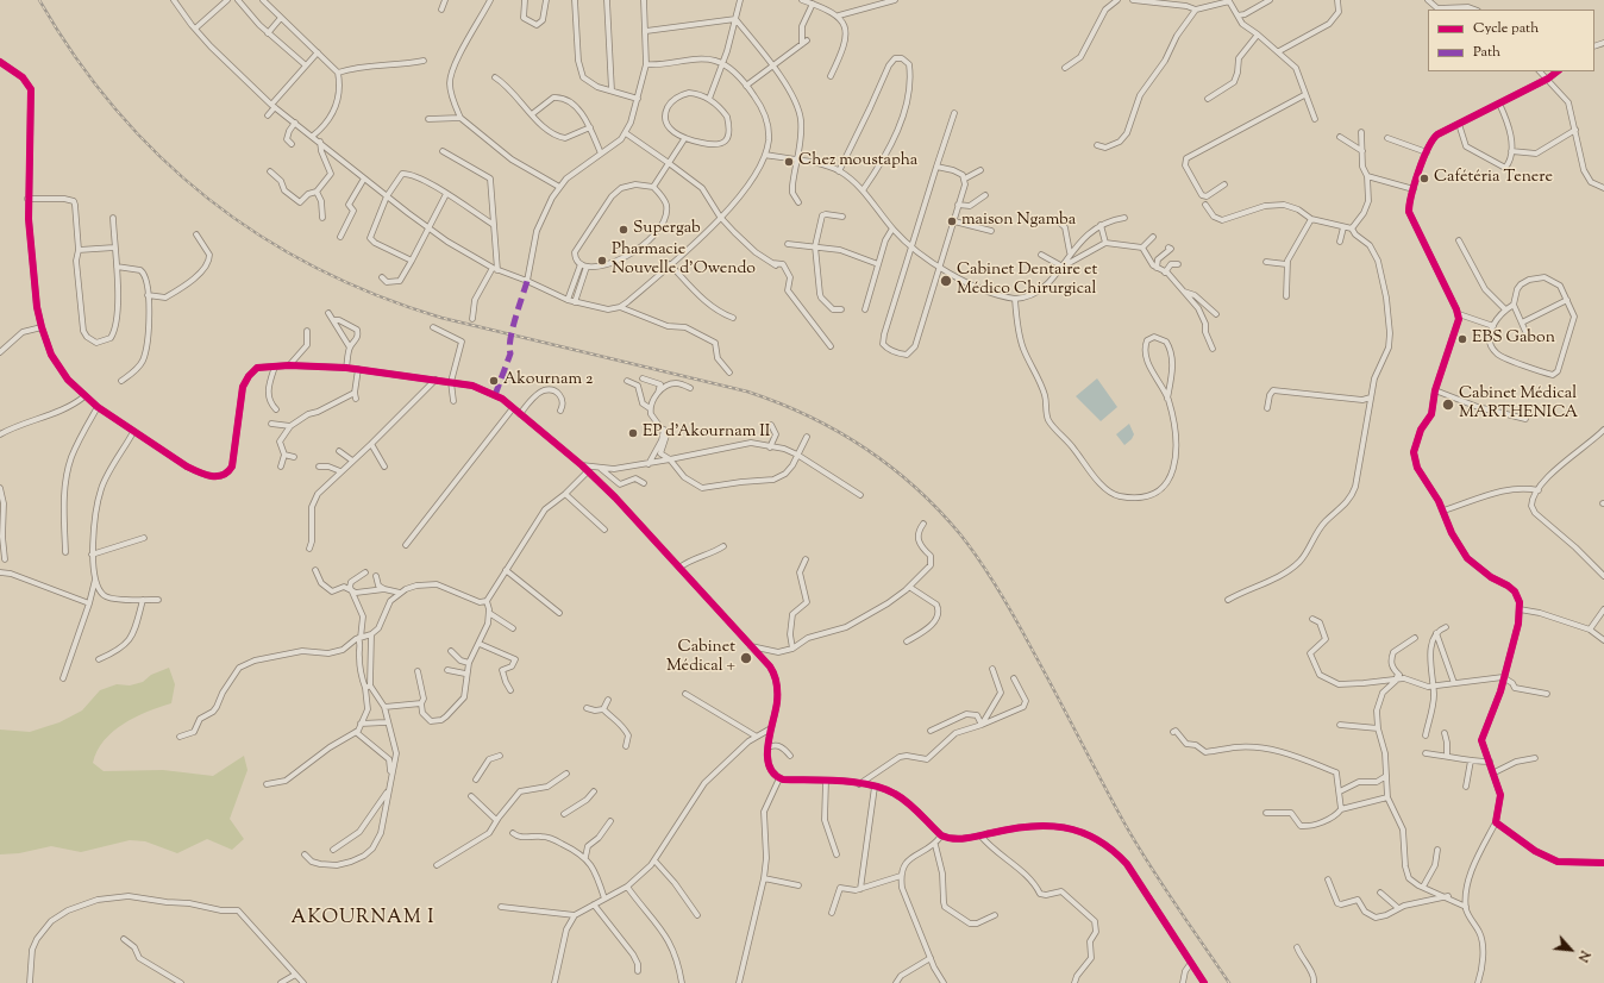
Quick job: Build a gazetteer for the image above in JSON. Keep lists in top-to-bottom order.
{
  "districts": ["AKOURNAM I"],
  "places": [
    "Chez moustapha",
    "Cafétéria Tenere",
    "maison Ngamba",
    "Supergab",
    "Pharmacie Nouvelle d'Owendo",
    "Cabinet Dentaire et Médico Chirurgical",
    "EBS Gabon",
    "Akournam 2",
    "Cabinet Médical MARTHENICA",
    "EP d'Akournam II",
    "Cabinet Médical +"
  ],
  "legend": ["Cycle path", "Path"],
  "north": "bottom right"
}
